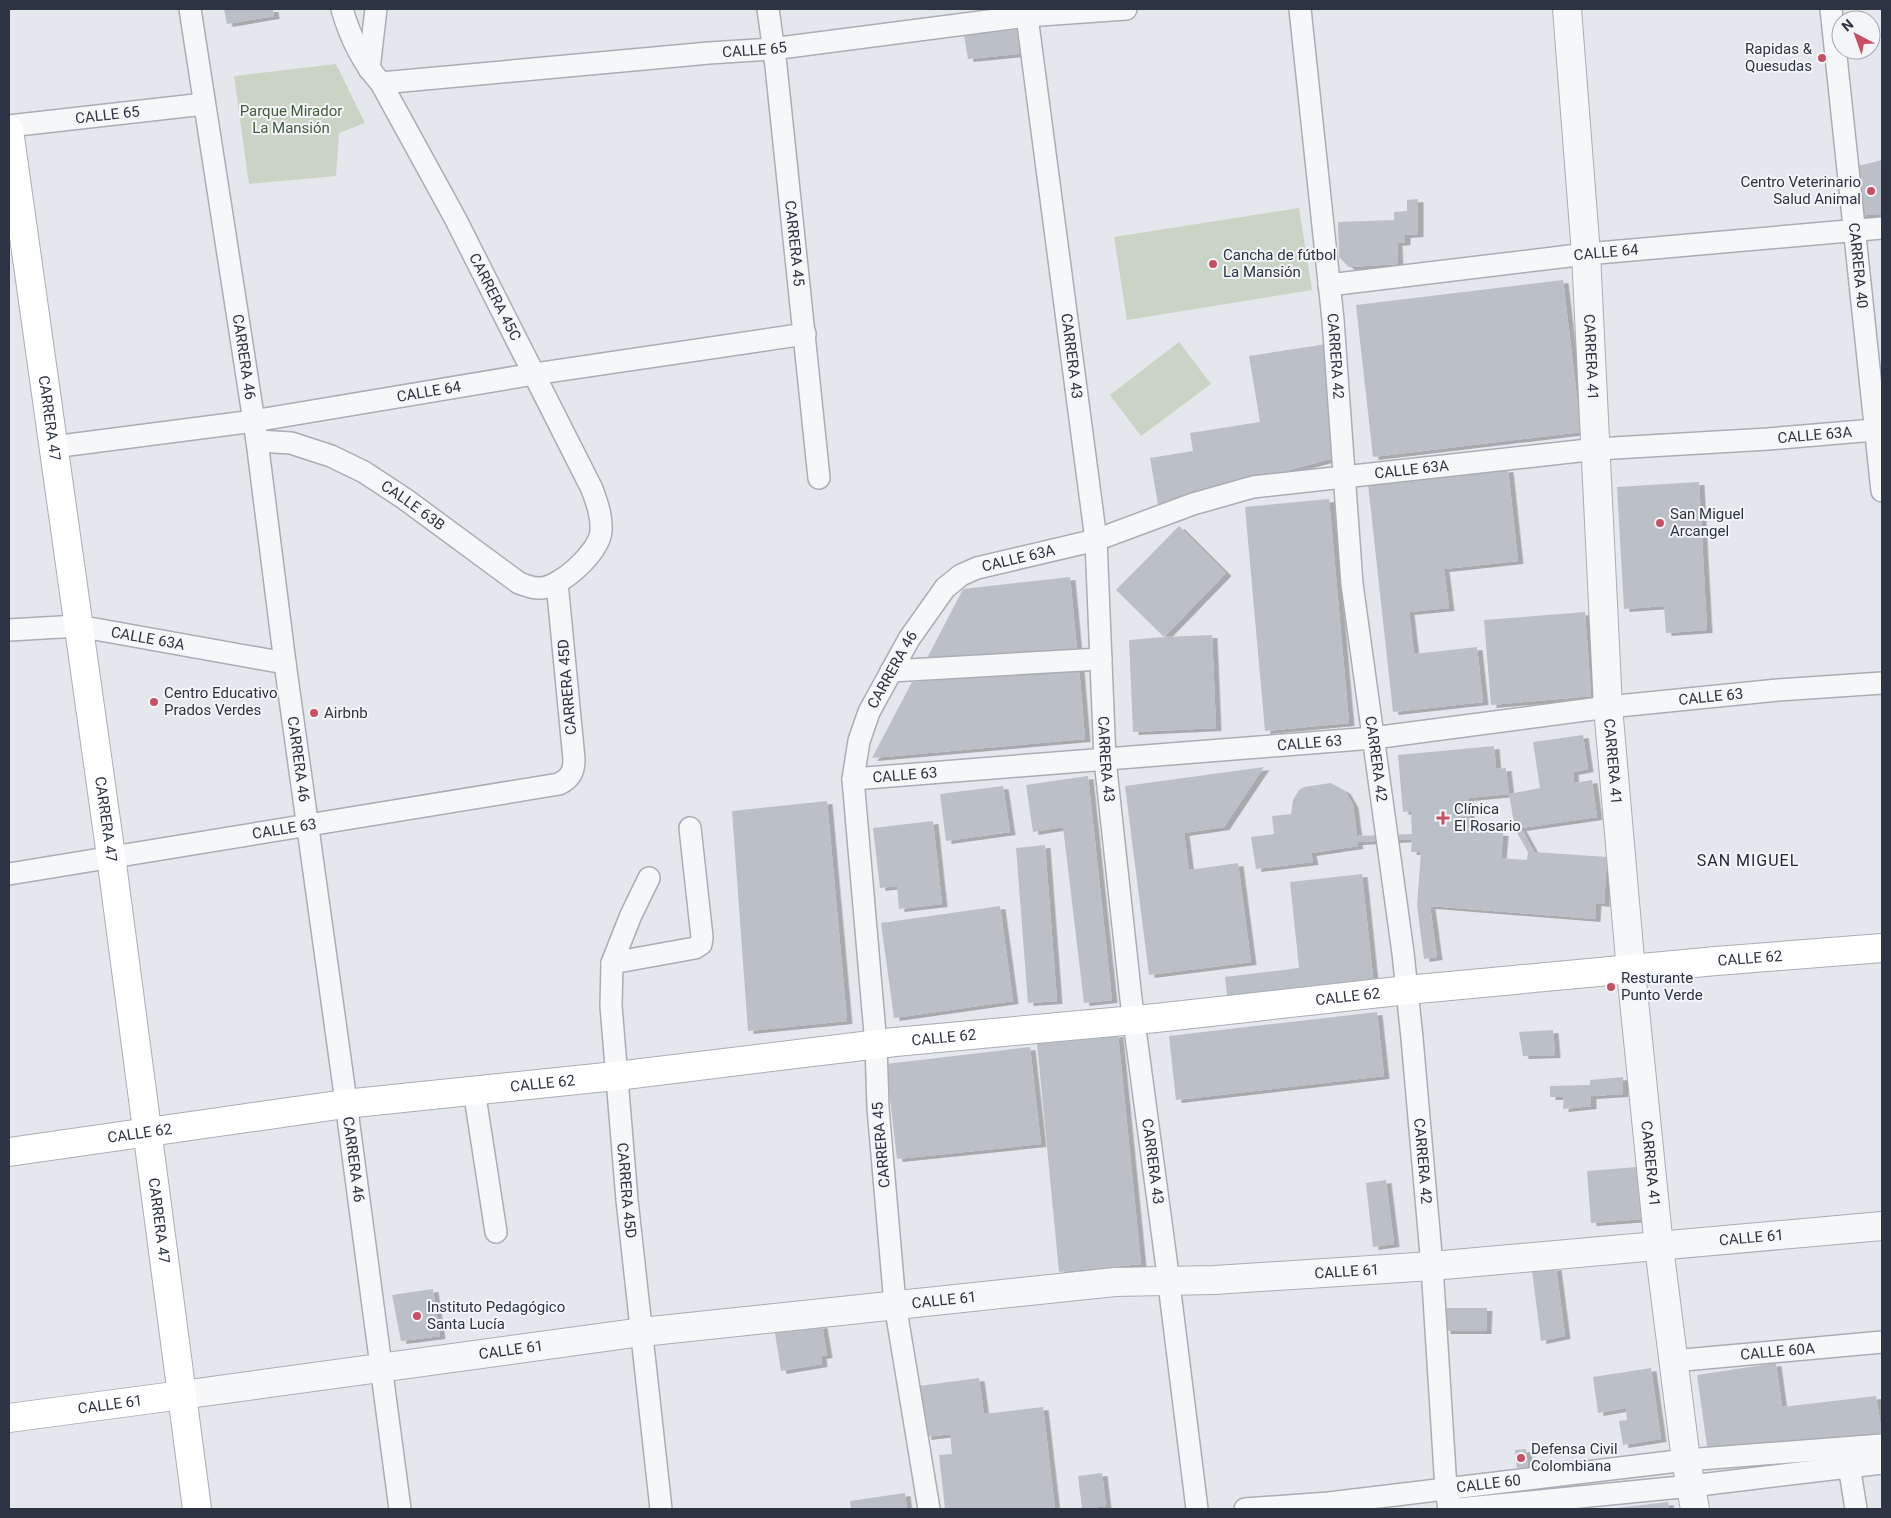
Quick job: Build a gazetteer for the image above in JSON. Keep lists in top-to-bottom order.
{
  "streets": {
    "main road": ["CARRERA 47", "CALLE 62", "CALLE 61"],
    "street": [
      "CALLE 65",
      "CARRERA 45",
      "CALLE 64",
      "CARRERA 40",
      "CARRERA 45C",
      "CARRERA 43",
      "CARRERA 42",
      "CARRERA 41",
      "CARRERA 46",
      "CALLE 63A",
      "CALLE 63B",
      "CARRERA 45D",
      "CALLE 63",
      "CALLE 60A",
      "CALLE 60"
    ]
  },
  "crossings": [
    ["CALLE 65", "CARRERA 45"],
    ["CALLE 65", "CARRERA 45C"],
    ["CALLE 65", "CARRERA 43"],
    ["CALLE 65", "CARRERA 46"],
    ["CALLE 65", "CARRERA 47"],
    ["CARRERA 45", "CALLE 64"],
    ["CARRERA 45", "CARRERA 46"],
    ["CARRERA 45", "CALLE 63"],
    ["CARRERA 45", "CALLE 62"],
    ["CARRERA 45", "CALLE 61"],
    ["CALLE 64", "CARRERA 40"],
    ["CALLE 64", "CARRERA 45C"],
    ["CALLE 64", "CARRERA 42"],
    ["CALLE 64", "CARRERA 41"],
    ["CALLE 64", "CARRERA 46"],
    ["CALLE 64", "CARRERA 47"],
    ["CALLE 64", "CALLE 63B"],
    ["CARRERA 40", "CALLE 63A"],
    ["CARRERA 45C", "CALLE 63B"],
    ["CARRERA 45C", "CARRERA 45D"],
    ["CARRERA 43", "CALLE 63A"],
    ["CARRERA 43", "CALLE 63"],
    ["CARRERA 43", "CALLE 62"],
    ["CARRERA 43", "CALLE 61"],
    ["CARRERA 42", "CALLE 63A"],
    ["CARRERA 42", "CALLE 63"],
    ["CARRERA 42", "CALLE 62"],
    ["CARRERA 42", "CALLE 61"],
    ["CARRERA 42", "CALLE 60"],
    ["CARRERA 41", "CALLE 63A"],
    ["CARRERA 41", "CALLE 63"],
    ["CARRERA 41", "CALLE 62"],
    ["CARRERA 41", "CALLE 61"],
    ["CARRERA 41", "CALLE 60A"],
    ["CARRERA 41", "CALLE 60"],
    ["CARRERA 46", "CALLE 63A"],
    ["CARRERA 46", "CALLE 63B"],
    ["CARRERA 46", "CALLE 63"],
    ["CARRERA 46", "CALLE 62"],
    ["CARRERA 46", "CALLE 61"],
    ["CARRERA 47", "CALLE 63A"],
    ["CARRERA 47", "CALLE 63"],
    ["CARRERA 47", "CALLE 62"],
    ["CARRERA 47", "CALLE 61"],
    ["CALLE 63B", "CARRERA 45D"],
    ["CARRERA 45D", "CALLE 63"],
    ["CARRERA 45D", "CALLE 62"],
    ["CARRERA 45D", "CALLE 61"]
  ],
  "districts": ["SAN MIGUEL"],
  "parks": ["Parque Mirador La Mansión"],
  "places": {
    "other": [
      "Rapidas & Quesudas",
      "Centro Veterinario Salud Animal",
      "Cancha de fútbol La Mansión",
      "San Miguel Arcangel",
      "Centro Educativo Prados Verdes",
      "Airbnb",
      "Resturante Punto Verde",
      "Instituto Pedagógico Santa Lucía",
      "Defensa Civil Colombiana"
    ],
    "health": ["Clínica El Rosario"]
  },
  "north": "top left"
}
